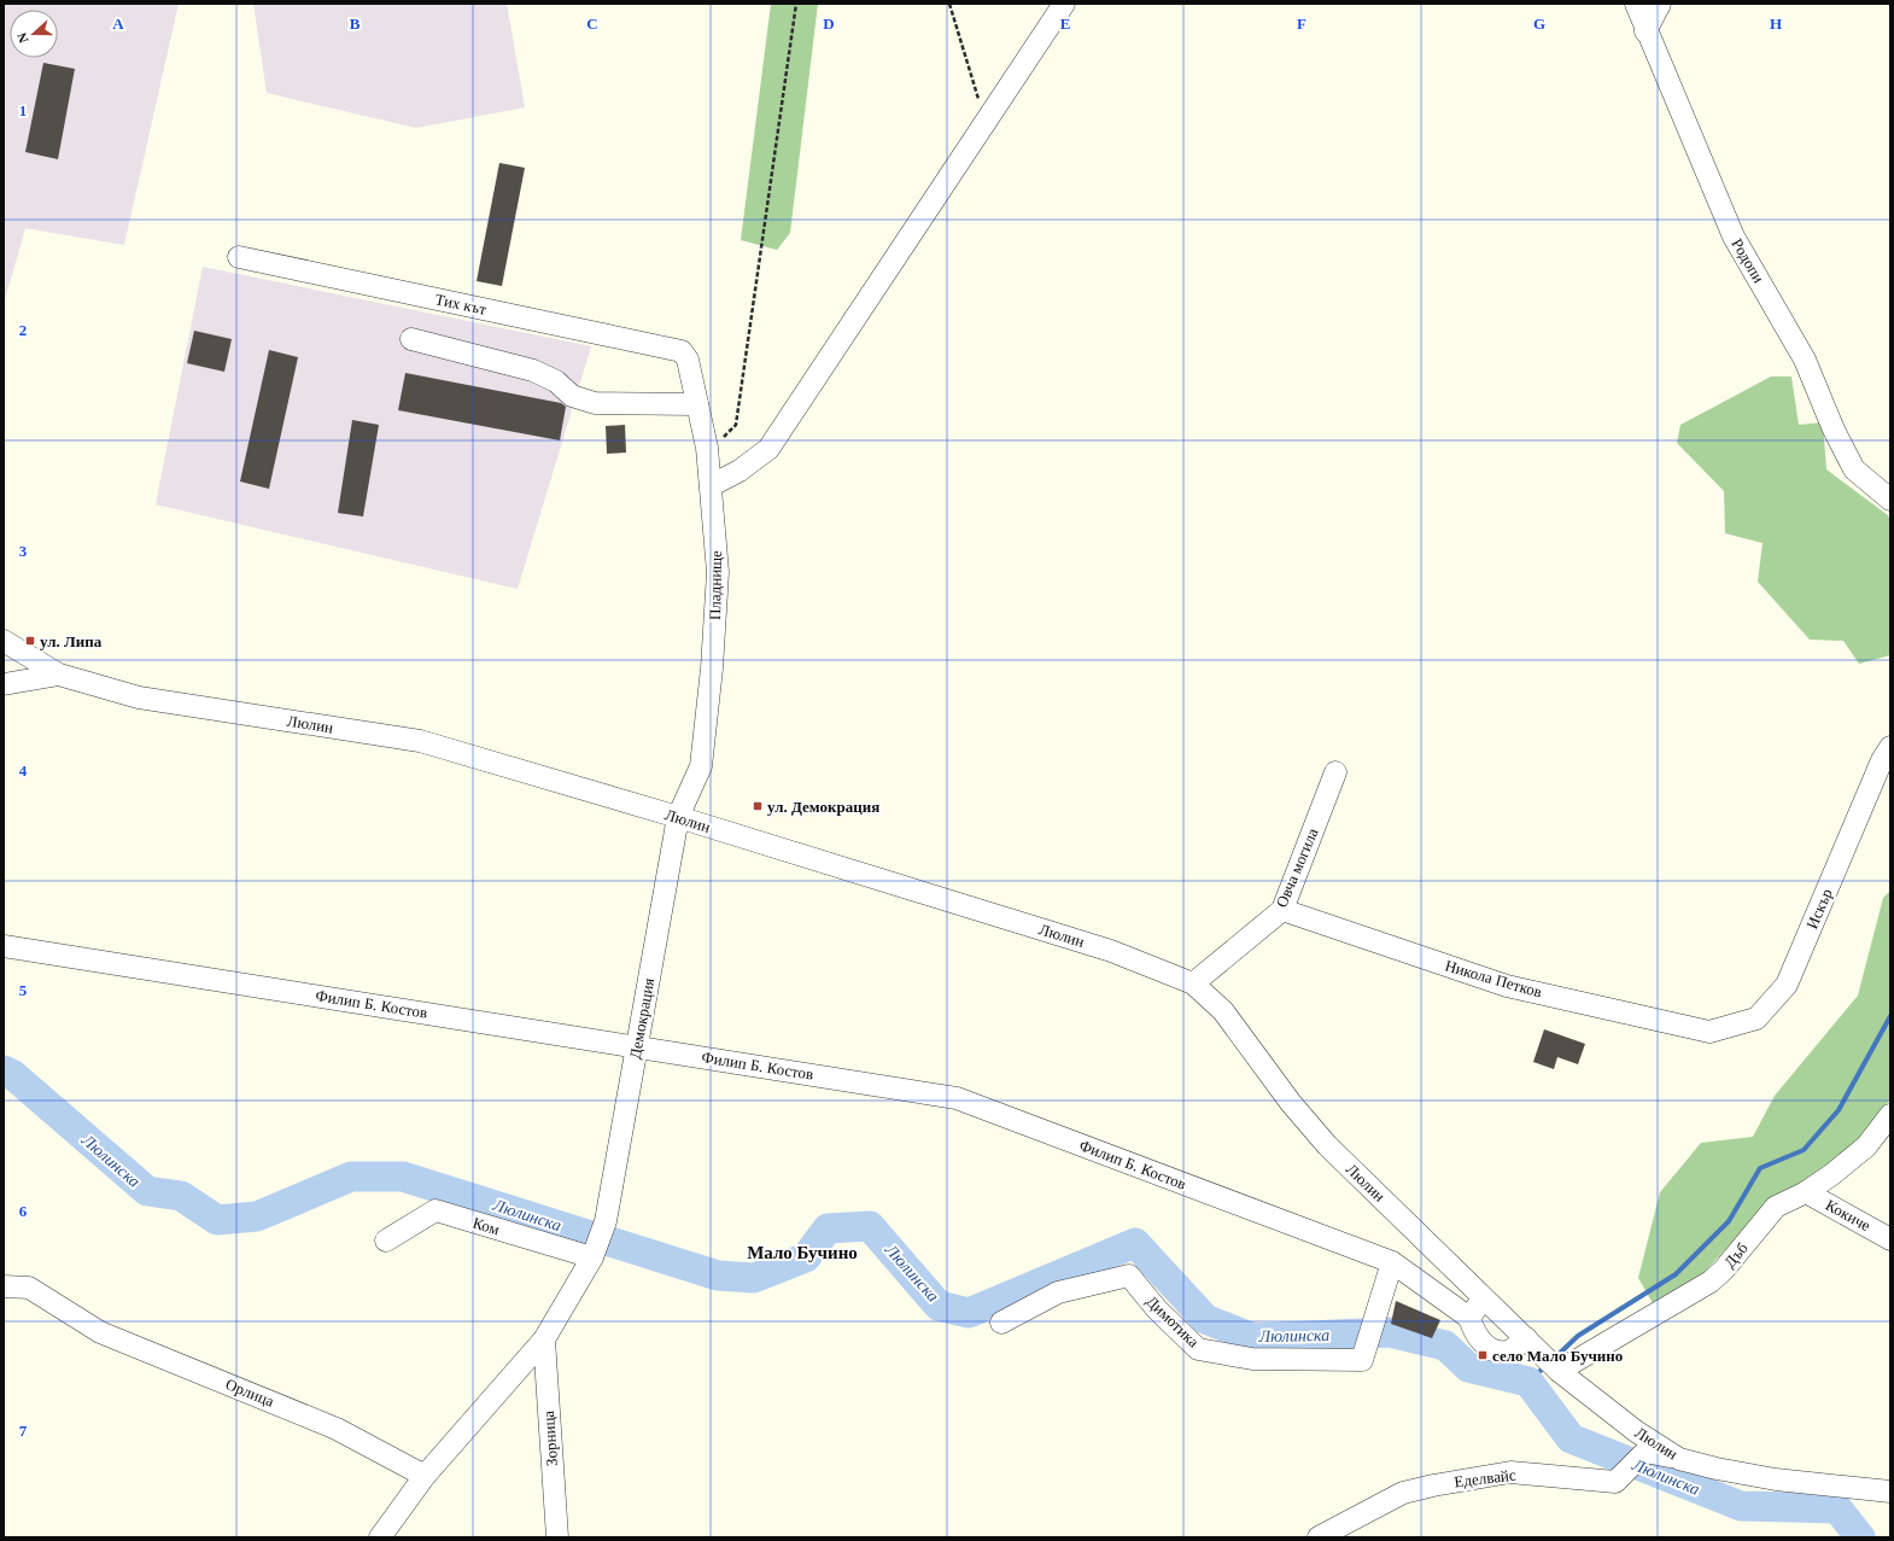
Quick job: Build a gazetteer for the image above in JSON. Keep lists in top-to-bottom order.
{
  "streets": {
    "street": [
      "Родопи",
      "Тих кът",
      "Пладнище",
      "Люлин",
      "Овча могила",
      "Искър",
      "Никола Петков",
      "Филип Б. Костов",
      "Демокрация",
      "Кокиче",
      "Ком",
      "Дъб",
      "Димотика",
      "Орлица",
      "Зорница",
      "Еделвайс"
    ]
  },
  "crossings": [
    ["Тих кът", "Пладнище"],
    ["Пладнище", "Люлин"],
    ["Пладнище", "Демокрация"],
    ["Люлин", "Овча могила"],
    ["Люлин", "Демокрация"],
    ["Люлин", "Дъб"],
    ["Люлин", "Еделвайс"],
    ["Овча могила", "Никола Петков"],
    ["Искър", "Никола Петков"],
    ["Филип Б. Костов", "Демокрация"],
    ["Филип Б. Костов", "Димотика"],
    ["Демокрация", "Ком"],
    ["Демокрация", "Орлица"],
    ["Демокрация", "Зорница"],
    ["Кокиче", "Дъб"]
  ],
  "districts": ["Мало Бучино"],
  "water": ["Люлинска"],
  "places": {
    "transit": ["ул. Липа", "ул. Демокрация", "село Мало Бучино"]
  },
  "north": "left",
  "grid": {
    "columns": [
      "A",
      "B",
      "C",
      "D",
      "E",
      "F",
      "G",
      "H"
    ],
    "rows": [
      "1",
      "2",
      "3",
      "4",
      "5",
      "6",
      "7"
    ]
  }
}
